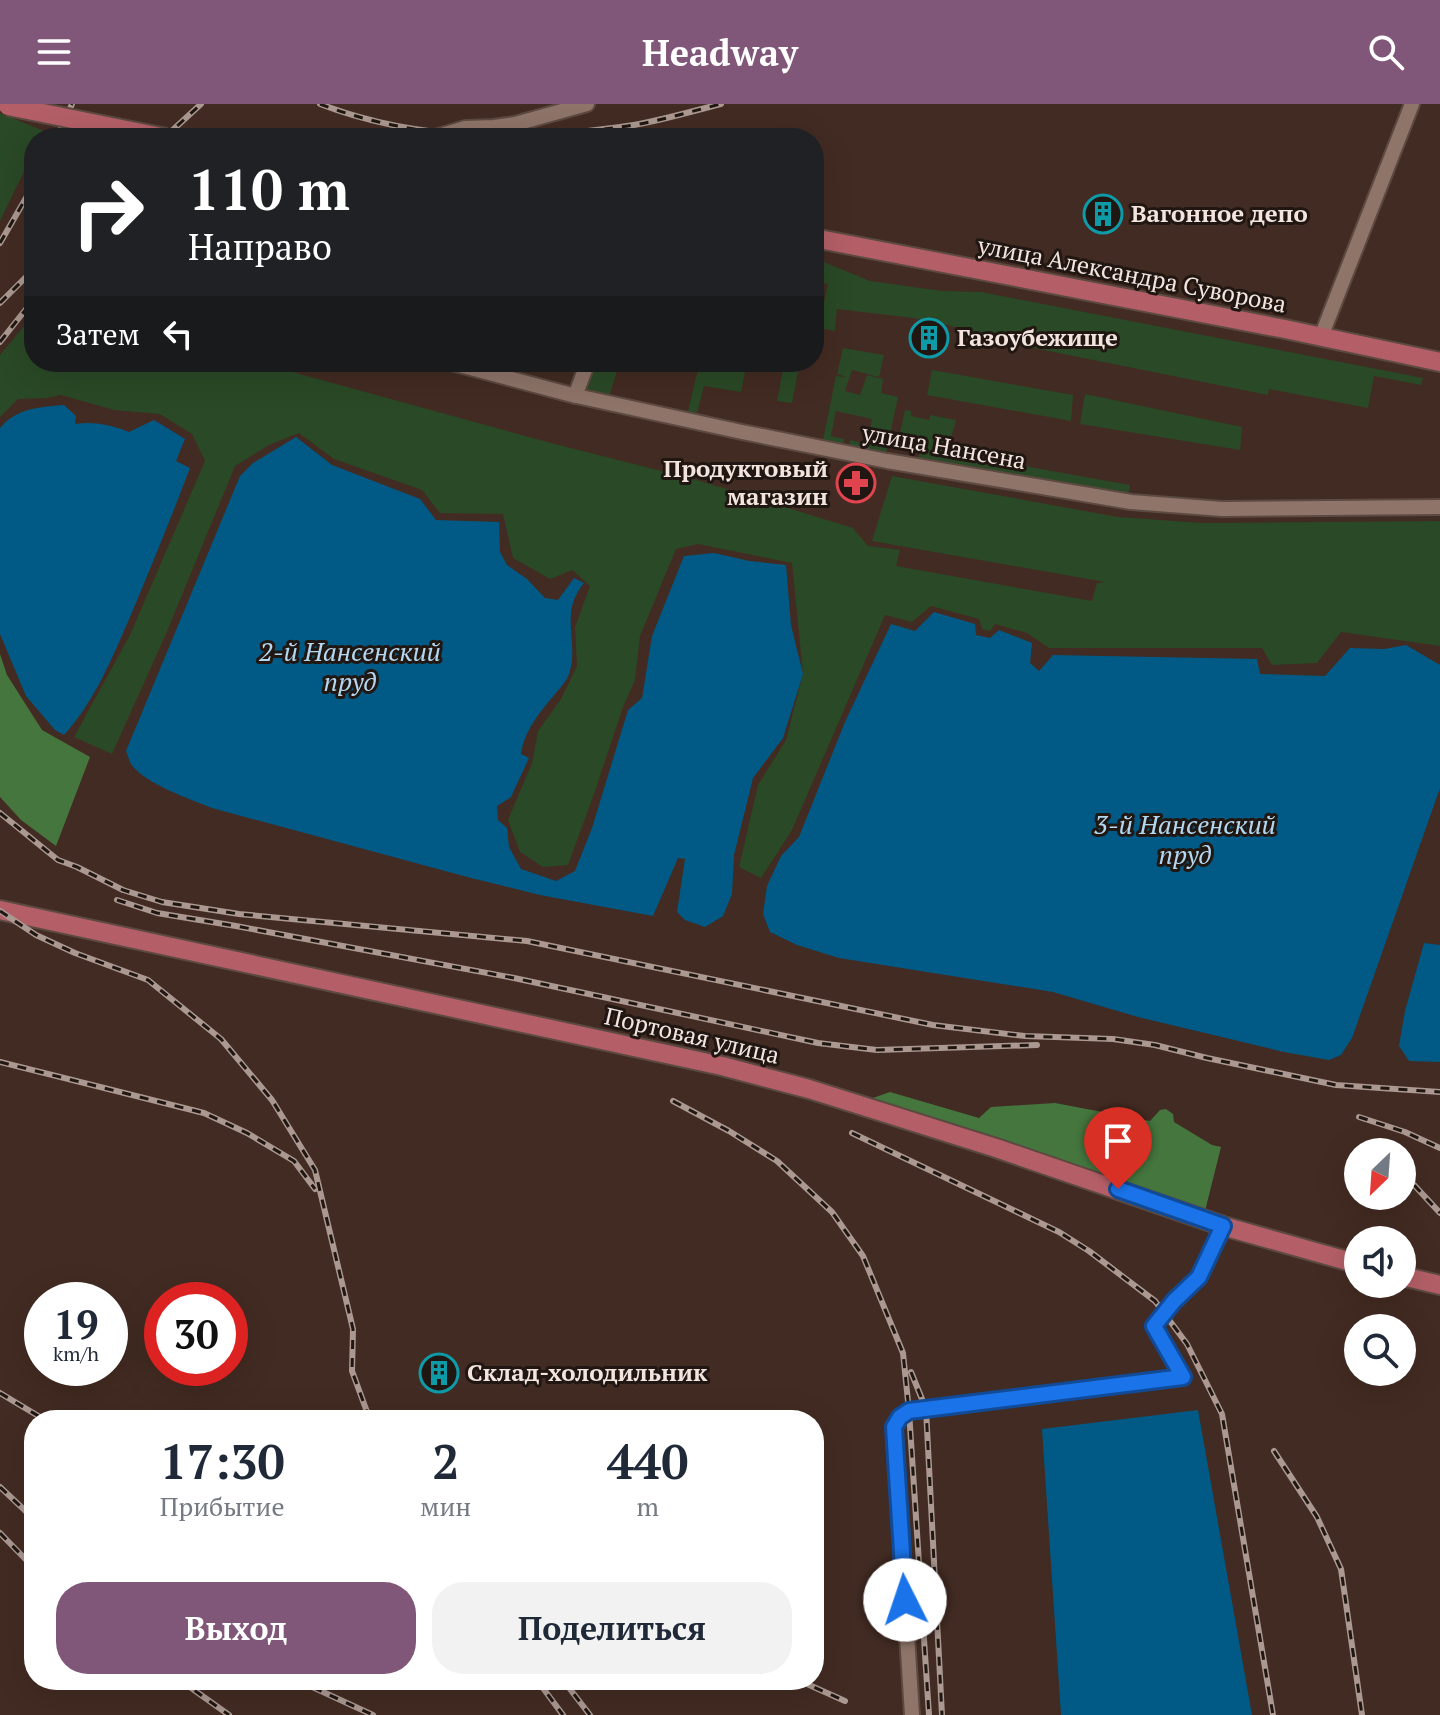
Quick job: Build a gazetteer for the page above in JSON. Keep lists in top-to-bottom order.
{
  "streets": {
    "main road": ["улица Александра Суворова", "Портовая улица"],
    "street": ["улица Нансена"]
  },
  "water": ["2-й Нансенский пруд", "3-й Нансенский пруд"],
  "places": {
    "building": ["Вагонное депо", "Газоубежище", "Склад-холодильник"],
    "pharmacy": ["Продуктовый магазин"]
  },
  "north": "bottom left",
  "page": {
    "header": "Headway",
    "turn": ["110 m", "Направо"],
    "then": "Затем",
    "speed": "19 km/h",
    "limit": "30",
    "eta": [
      "17:30",
      "Прибытие",
      "2",
      "мин",
      "440",
      "m"
    ],
    "buttons": ["Выход", "Поделиться"]
  }
}
